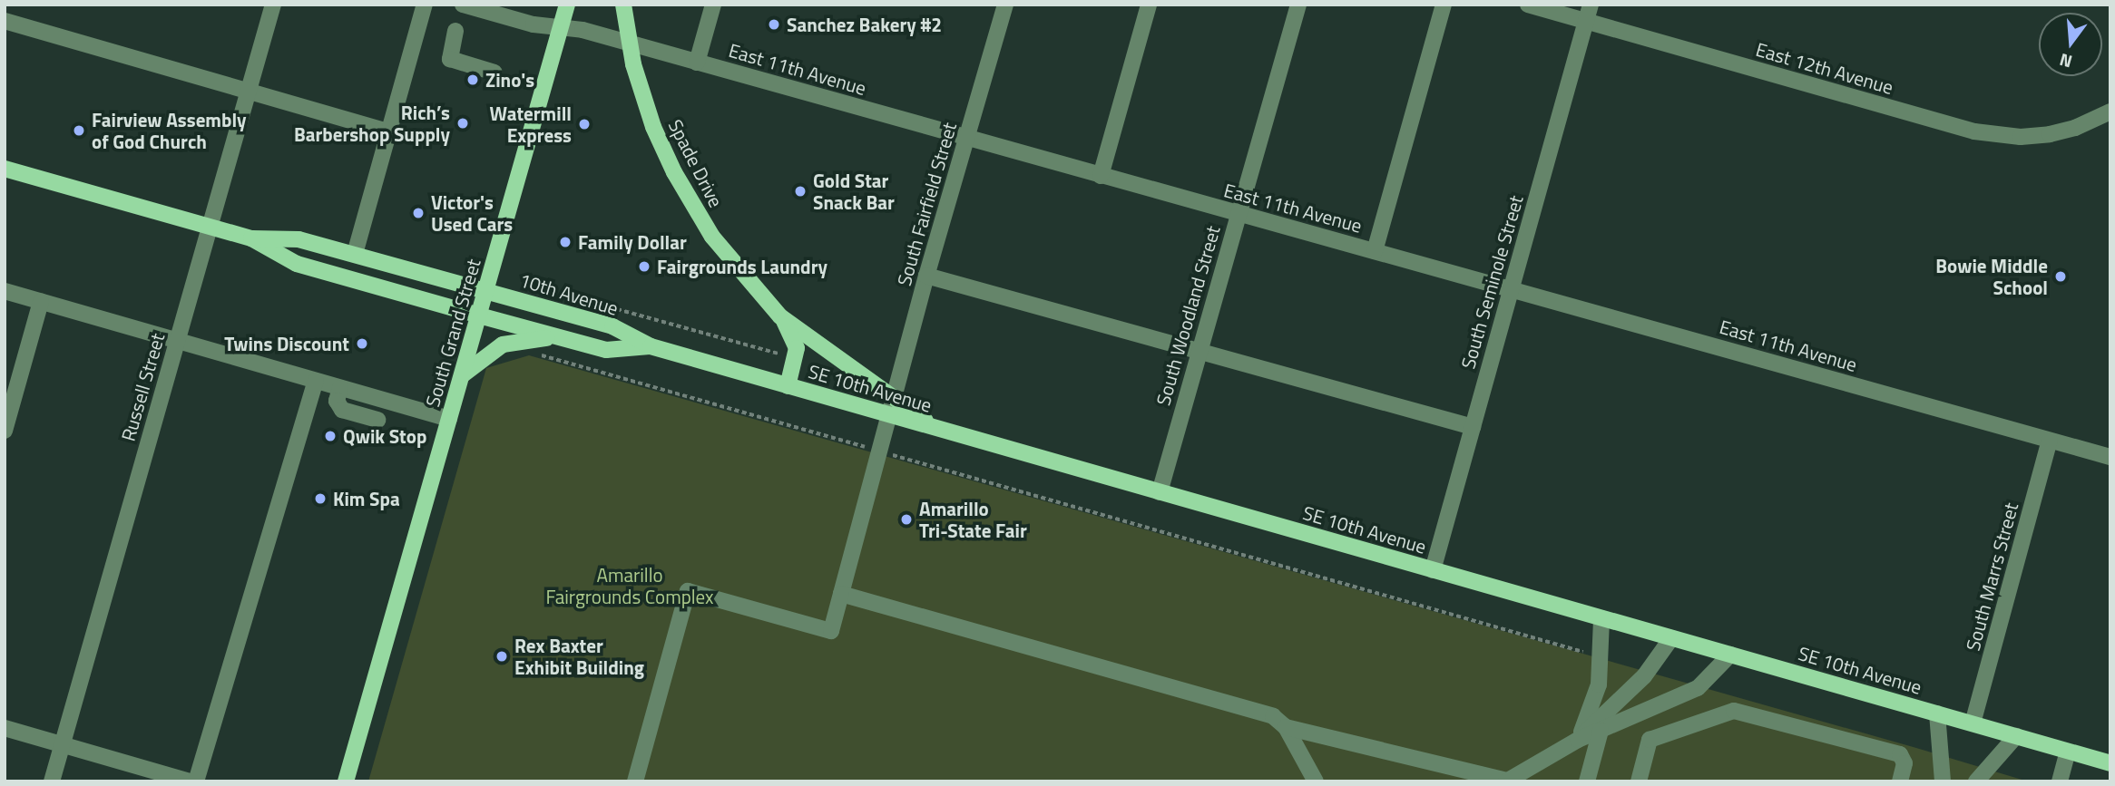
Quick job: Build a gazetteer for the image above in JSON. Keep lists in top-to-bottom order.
{
  "streets": {
    "main road": [
      "Spade Drive",
      "10th Avenue",
      "South Grand Street",
      "SE 10th Avenue"
    ],
    "street": [
      "East 12th Avenue",
      "East 11th Avenue",
      "South Fairfield Street",
      "South Seminole Street",
      "South Woodland Street",
      "Russell Street",
      "South Marrs Street"
    ]
  },
  "crossings": [
    ["East 12th Avenue", "South Seminole Street"],
    ["East 11th Avenue", "Spade Drive"],
    ["East 11th Avenue", "South Fairfield Street"],
    ["East 11th Avenue", "South Seminole Street"],
    ["East 11th Avenue", "South Woodland Street"],
    ["East 11th Avenue", "South Grand Street"],
    ["East 11th Avenue", "South Marrs Street"],
    ["Spade Drive", "South Fairfield Street"],
    ["Spade Drive", "SE 10th Avenue"],
    ["South Fairfield Street", "SE 10th Avenue"],
    ["South Seminole Street", "SE 10th Avenue"],
    ["10th Avenue", "South Grand Street"],
    ["10th Avenue", "Russell Street"],
    ["10th Avenue", "SE 10th Avenue"],
    ["South Woodland Street", "SE 10th Avenue"],
    ["SE 10th Avenue", "South Marrs Street"]
  ],
  "parks": ["Amarillo Fairgrounds Complex"],
  "places": [
    "Sanchez Bakery #2",
    "Zino's",
    "Rich’s Barbershop Supply",
    "Watermill Express",
    "Fairview Assembly of God Church",
    "Gold Star Snack Bar",
    "Victor's Used Cars",
    "Family Dollar",
    "Fairgrounds Laundry",
    "Bowie Middle School",
    "Twins Discount",
    "Qwik Stop",
    "Kim Spa",
    "Amarillo Tri-State Fair",
    "Rex Baxter Exhibit Building"
  ],
  "north": "bottom"
}
